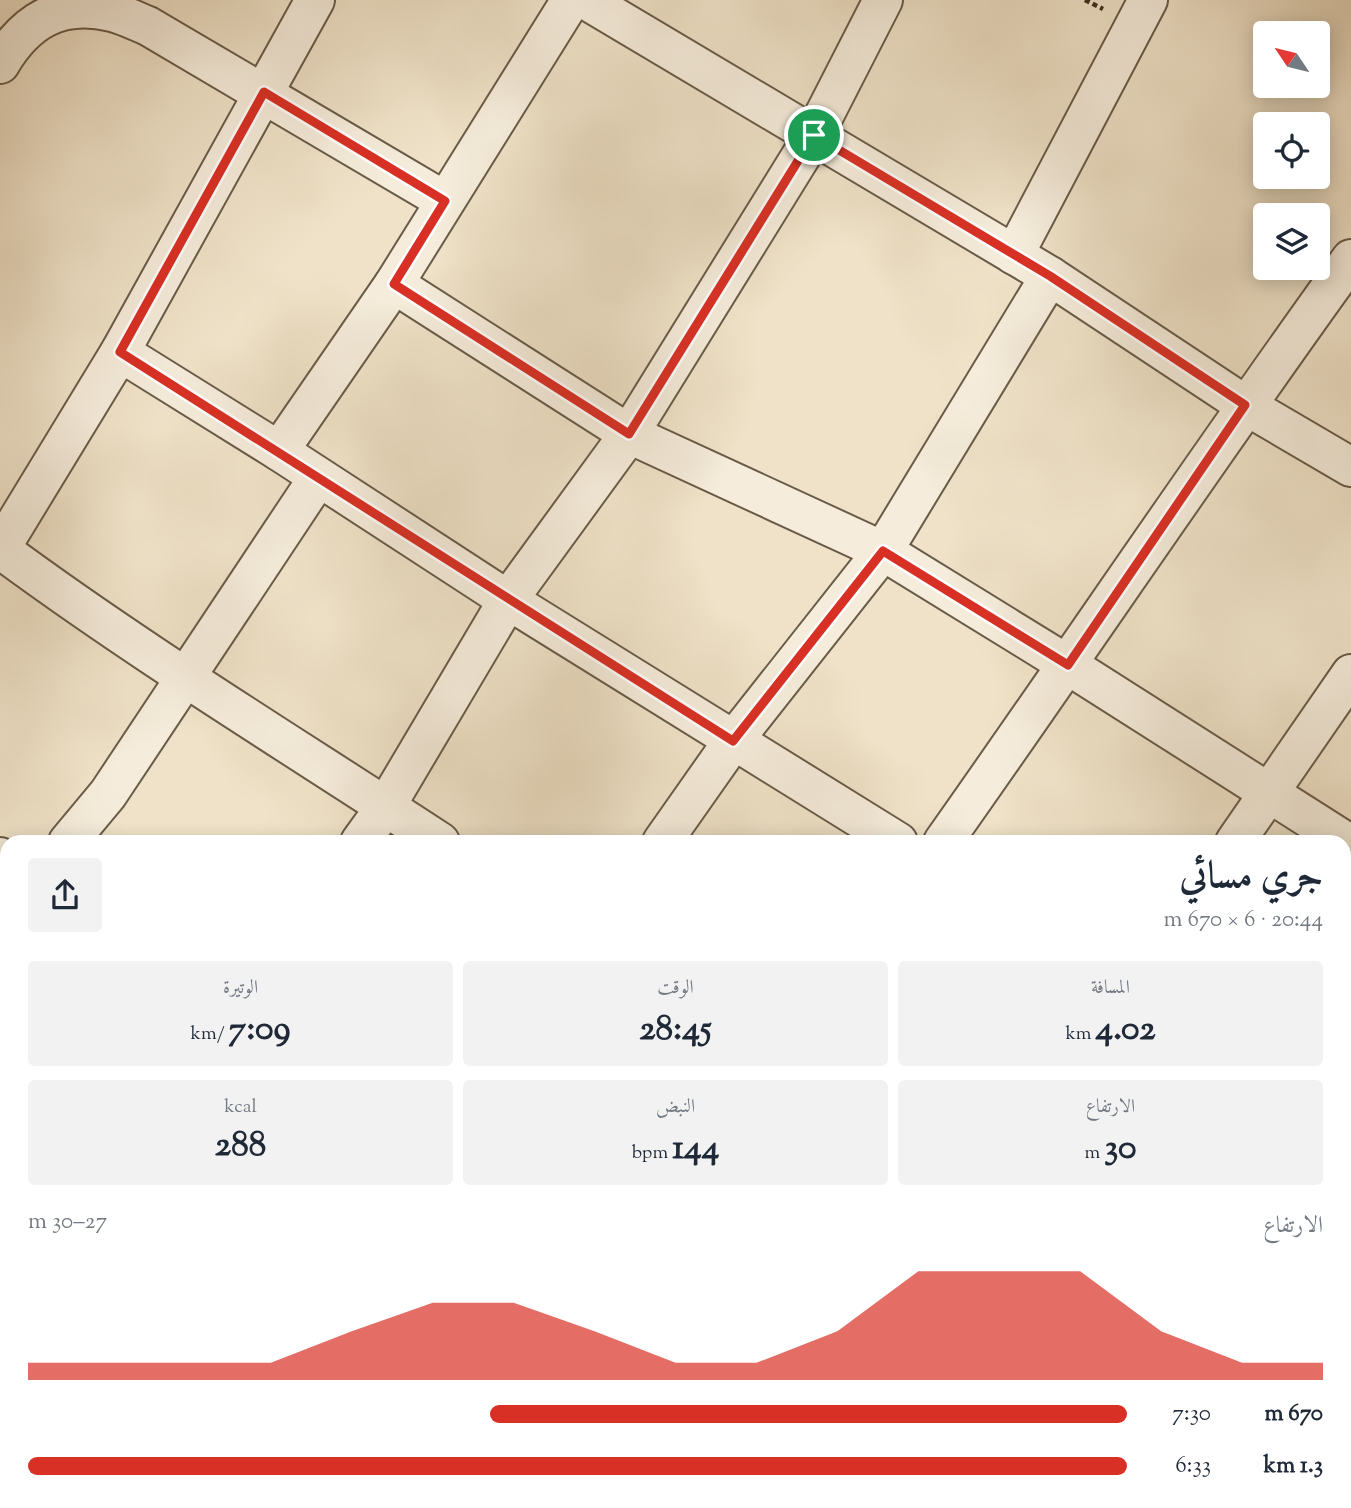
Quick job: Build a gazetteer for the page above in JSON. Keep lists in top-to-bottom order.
{
  "north": "top left",
  "page": {
    "heading": ["جري مسائي", "20:44 · 6 × 670 m"],
    "stats": [
      ["المسافة", "4.02 km"],
      ["الوقت", "28:45"],
      ["الوتيرة", "7:09 /km"],
      ["الارتفاع", "30 m"],
      ["النبض", "144 bpm"],
      ["kcal", "288"]
    ],
    "chart": ["الارتفاع", "27–30 m"],
    "list": [
      {
        "name": "670 m",
        "note": "7:30"
      },
      {
        "name": "1.3 km",
        "note": "6:33"
      }
    ]
  }
}
